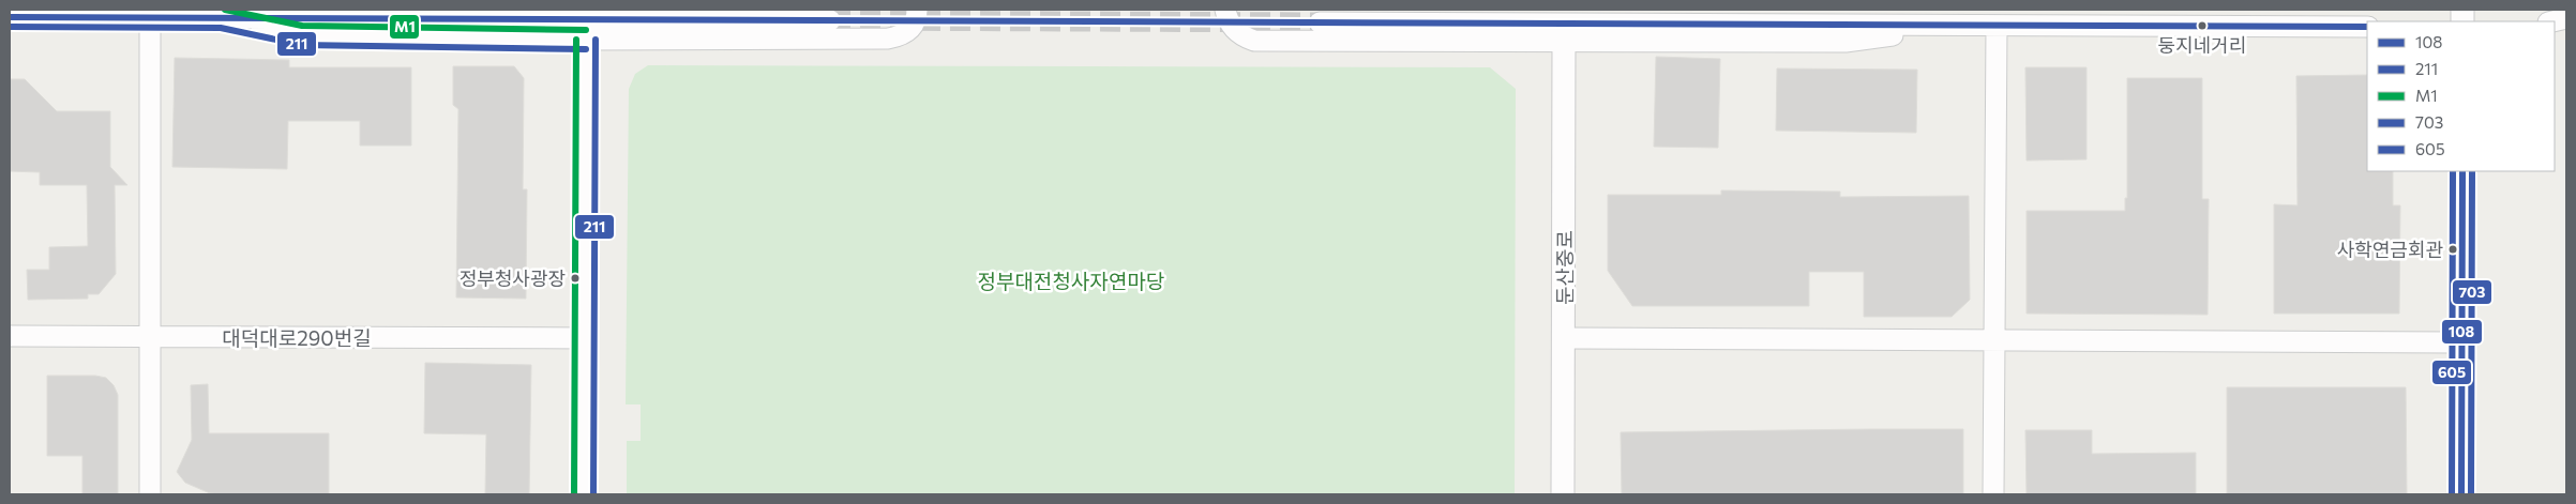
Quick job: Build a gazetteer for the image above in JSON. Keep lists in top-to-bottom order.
{
  "streets": {
    "main road": ["둔산중로"],
    "street": ["대덕대로290번길"]
  },
  "parks": ["정부대전청사자연마당"],
  "places": ["둥지네거리", "사학연금회관", "정부청사광장"],
  "lines": [
    "transit line M1",
    "transit line 108",
    "transit line 211",
    "transit line 703",
    "transit line 605"
  ],
  "legend": [
    "108",
    "211",
    "M1",
    "703",
    "605"
  ]
}
